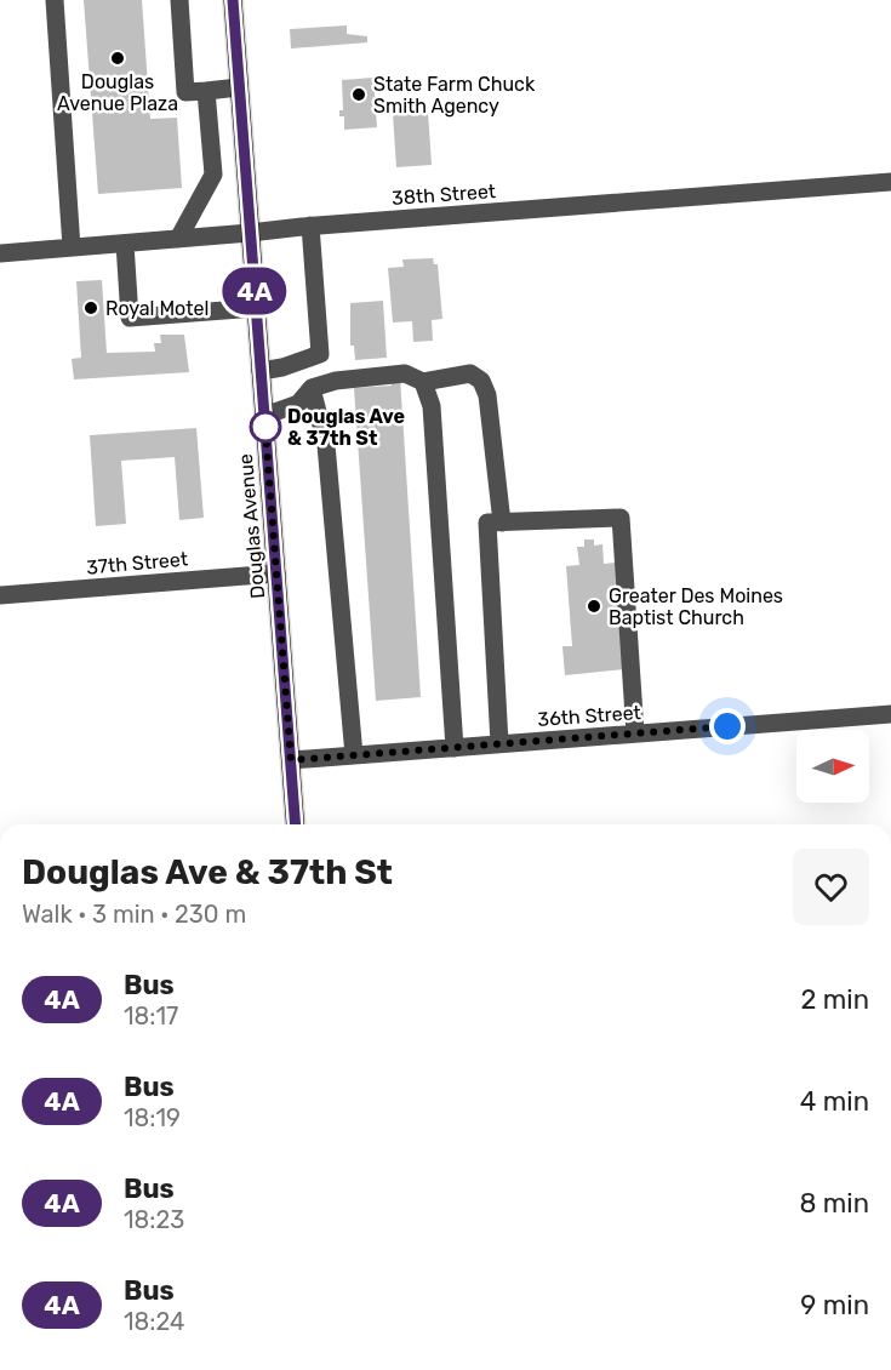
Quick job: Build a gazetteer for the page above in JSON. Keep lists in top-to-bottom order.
{
  "streets": {
    "main road": ["Douglas Avenue"],
    "street": ["38th Street", "37th Street", "36th Street"]
  },
  "crossings": [
    ["38th Street", "Douglas Avenue"],
    ["Douglas Avenue", "37th Street"],
    ["Douglas Avenue", "36th Street"]
  ],
  "places": [
    "Douglas Avenue Plaza",
    "State Farm Chuck Smith Agency",
    "Royal Motel",
    "Douglas Ave & 37th St",
    "Greater Des Moines Baptist Church"
  ],
  "lines": ["bus line 4A"],
  "north": "right",
  "page": {
    "on_map": "4A",
    "heading": ["Douglas Ave & 37th St", "Walk · 3 min · 230 m"],
    "list": [
      {
        "mark": "4A",
        "name": "Bus",
        "note": "18:17",
        "value": "2 min"
      },
      {
        "mark": "4A",
        "name": "Bus",
        "note": "18:19",
        "value": "4 min"
      },
      {
        "mark": "4A",
        "name": "Bus",
        "note": "18:23",
        "value": "8 min"
      },
      {
        "mark": "4A",
        "name": "Bus",
        "note": "18:24",
        "value": "9 min"
      }
    ]
  }
}
